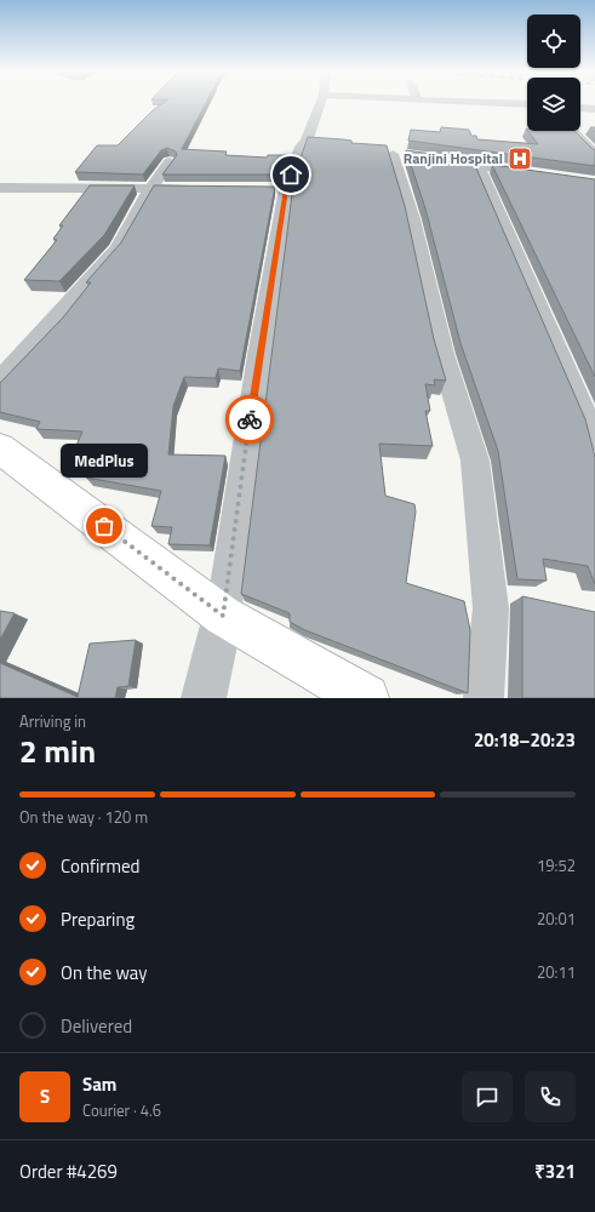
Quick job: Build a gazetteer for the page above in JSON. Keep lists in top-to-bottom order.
{
  "places": {
    "hospital": ["Ranjini Hospital"],
    "other": ["MedPlus"]
  },
  "page": {
    "bubble": "MedPlus",
    "heading": ["2 min", "Arriving in", "20:18–20:23"],
    "panel": [
      "Sam",
      "Courier · 4.6",
      "Order #4269",
      "₹321"
    ],
    "bar": "On the way · 120 m",
    "list": [
      ["Confirmed", "19:52"],
      ["Preparing", "20:01"],
      ["On the way", "20:11"],
      "Delivered"
    ],
    "round": "S"
  }
}
